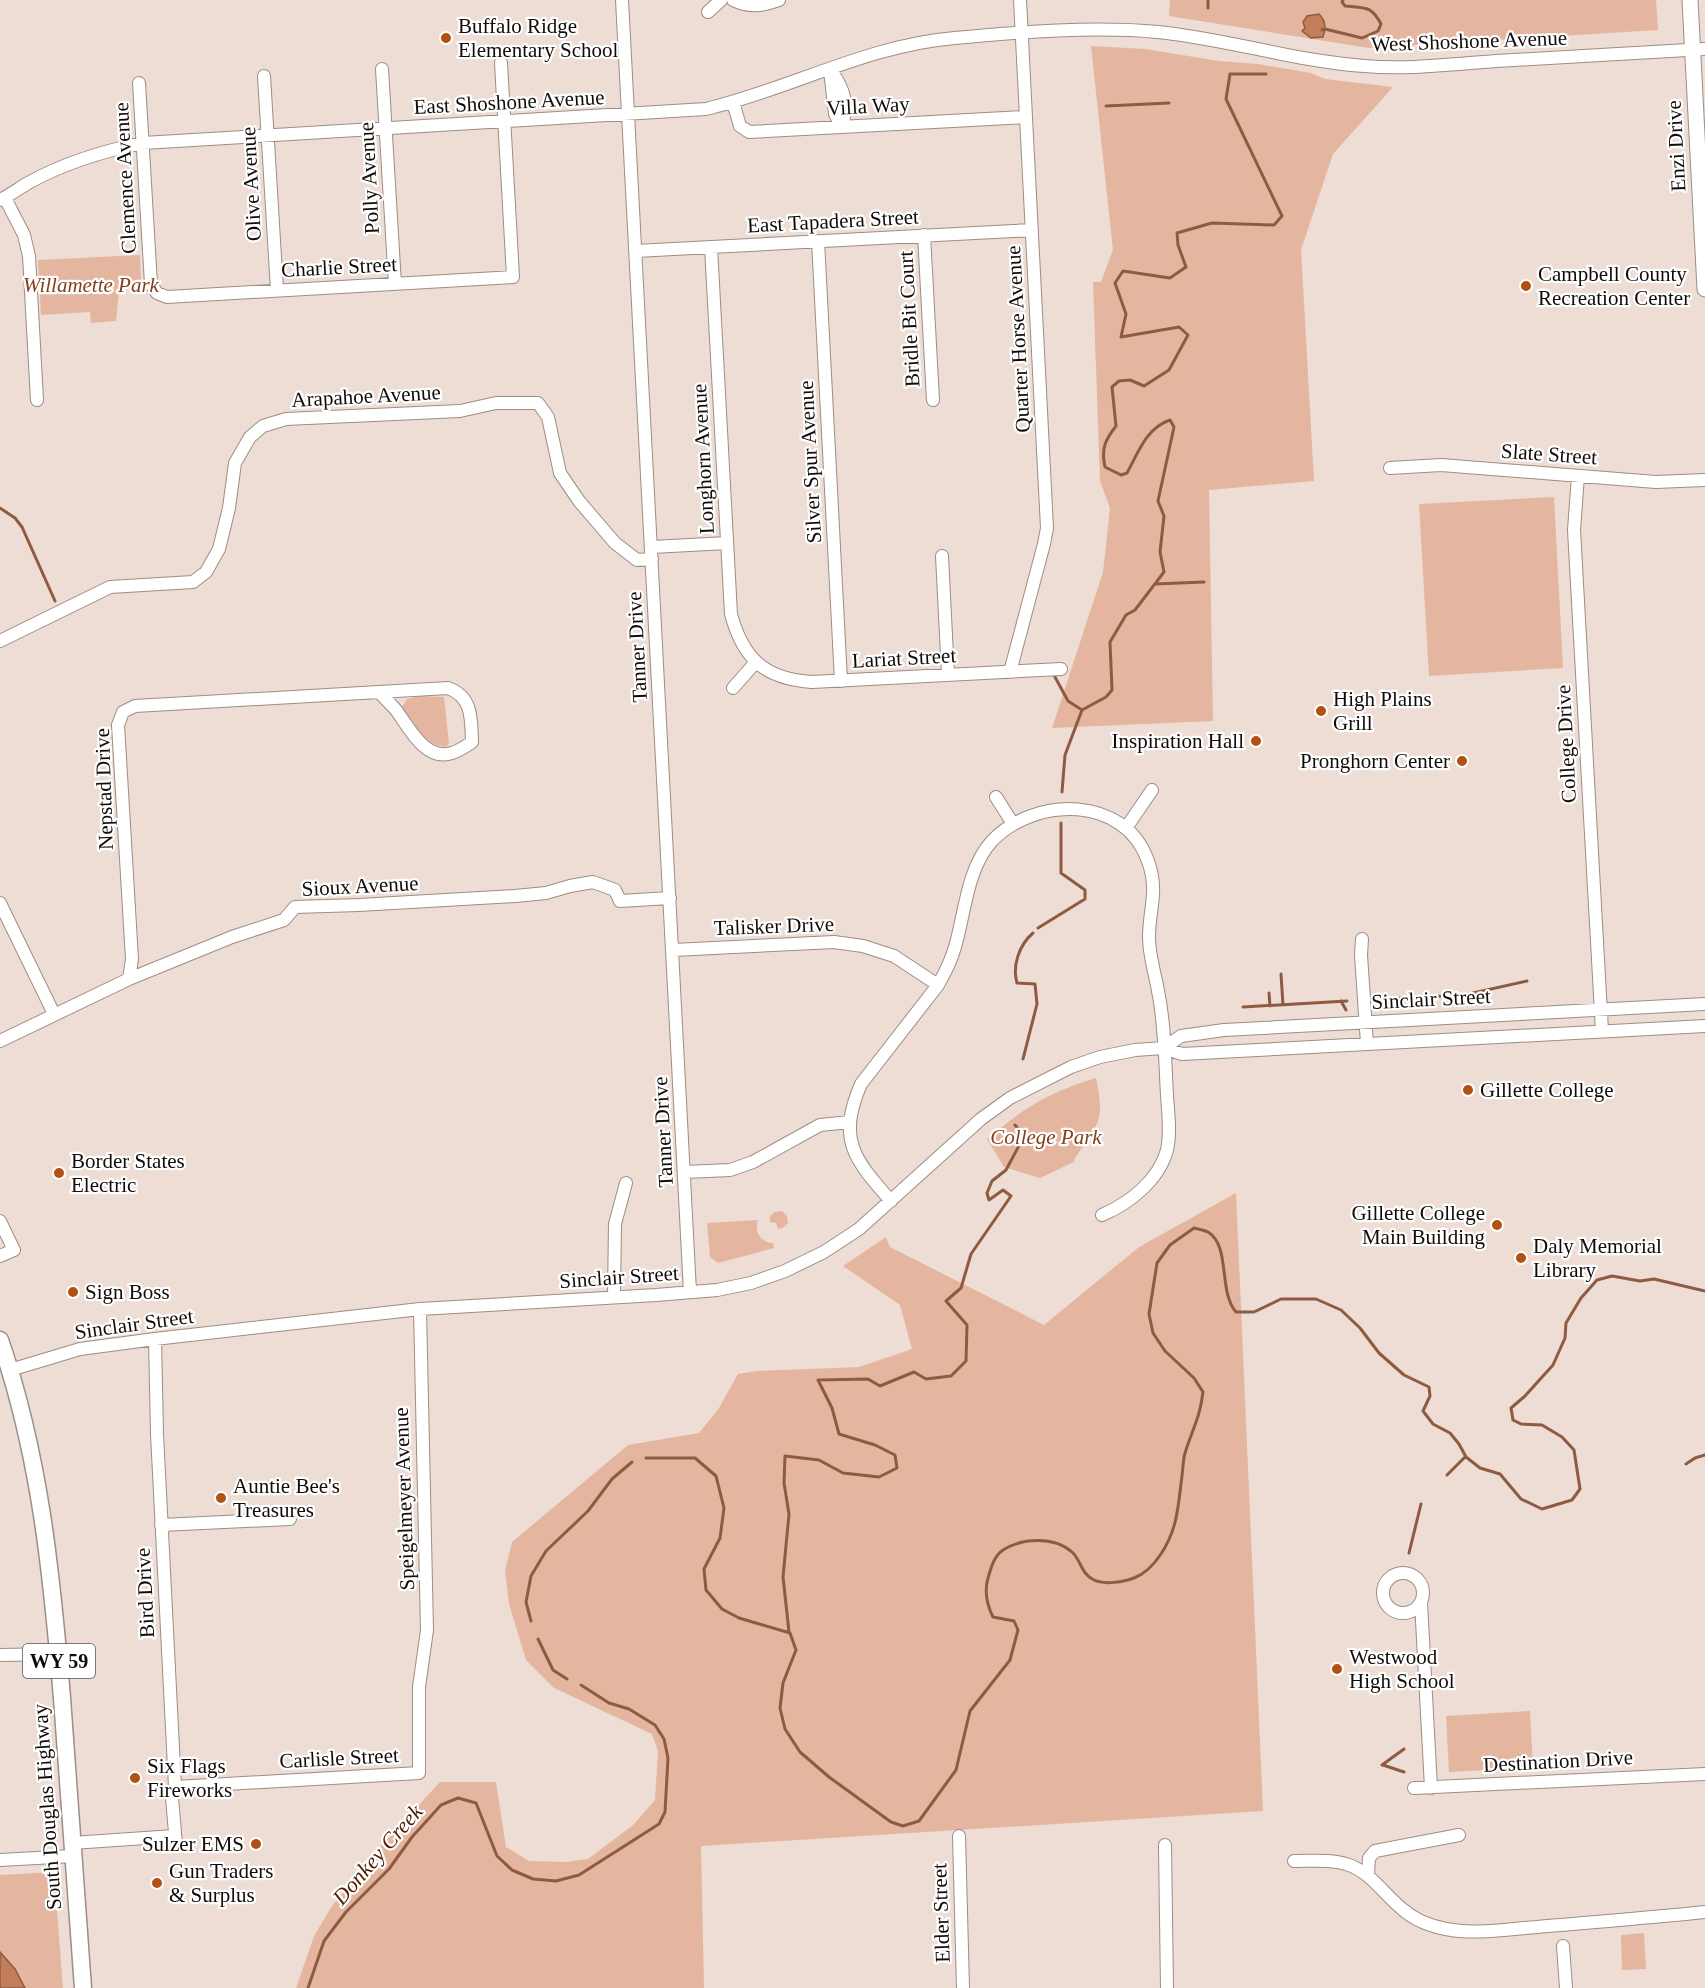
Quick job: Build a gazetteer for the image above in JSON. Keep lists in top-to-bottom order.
{
  "streets": {
    "highway": ["WY 59", "South Douglas Highway"],
    "main road": ["Enzi Drive"],
    "street": [
      "West Shoshone Avenue",
      "East Shoshone Avenue",
      "Villa Way",
      "Clemence Avenue",
      "Polly Avenue",
      "Olive Avenue",
      "East Tapadera Street",
      "Charlie Street",
      "Bridle Bit Court",
      "Quarter Horse Avenue",
      "Arapahoe Avenue",
      "Slate Street",
      "Longhorn Avenue",
      "Silver Spur Avenue",
      "Tanner Drive",
      "Lariat Street",
      "College Drive",
      "Nepstad Drive",
      "Sioux Avenue",
      "Talisker Drive",
      "Sinclair Street",
      "Speigelmeyer Avenue",
      "Bird Drive",
      "Carlisle Street",
      "Destination Drive",
      "Elder Street"
    ]
  },
  "crossings": [
    ["West Shoshone Avenue", "East Shoshone Avenue"],
    ["West Shoshone Avenue", "Enzi Drive"],
    ["West Shoshone Avenue", "Quarter Horse Avenue"],
    ["East Shoshone Avenue", "Villa Way"],
    ["East Shoshone Avenue", "Clemence Avenue"],
    ["East Shoshone Avenue", "Polly Avenue"],
    ["East Shoshone Avenue", "Olive Avenue"],
    ["East Shoshone Avenue", "Charlie Street"],
    ["East Shoshone Avenue", "Quarter Horse Avenue"],
    ["East Shoshone Avenue", "Tanner Drive"],
    ["Villa Way", "Quarter Horse Avenue"],
    ["Clemence Avenue", "Charlie Street"],
    ["Polly Avenue", "Charlie Street"],
    ["Olive Avenue", "Charlie Street"],
    ["East Tapadera Street", "Bridle Bit Court"],
    ["East Tapadera Street", "Quarter Horse Avenue"],
    ["East Tapadera Street", "Longhorn Avenue"],
    ["East Tapadera Street", "Silver Spur Avenue"],
    ["East Tapadera Street", "Tanner Drive"],
    ["Quarter Horse Avenue", "Lariat Street"],
    ["Arapahoe Avenue", "Tanner Drive"],
    ["Slate Street", "College Drive"],
    ["Longhorn Avenue", "Lariat Street"],
    ["Silver Spur Avenue", "Lariat Street"],
    ["Tanner Drive", "Sioux Avenue"],
    ["Tanner Drive", "Talisker Drive"],
    ["Tanner Drive", "Sinclair Street"],
    ["College Drive", "Sinclair Street"],
    ["Nepstad Drive", "Sioux Avenue"],
    ["Sinclair Street", "Speigelmeyer Avenue"],
    ["Sinclair Street", "Bird Drive"],
    ["Sinclair Street", "South Douglas Highway"],
    ["Speigelmeyer Avenue", "Carlisle Street"],
    ["Bird Drive", "Carlisle Street"],
    ["Bird Drive", "South Douglas Highway"]
  ],
  "water": ["Donkey Creek"],
  "parks": ["Willamette Park", "College Park"],
  "places": [
    "Buffalo Ridge Elementary School",
    "Campbell County Recreation Center",
    "High Plains Grill",
    "Inspiration Hall",
    "Pronghorn Center",
    "Gillette College",
    "Border States Electric",
    "Gillette College Main Building",
    "Daly Memorial Library",
    "Sign Boss",
    "Auntie Bee's Treasures",
    "Westwood High School",
    "Six Flags Fireworks",
    "Sulzer EMS",
    "Gun Traders & Surplus"
  ]
}
